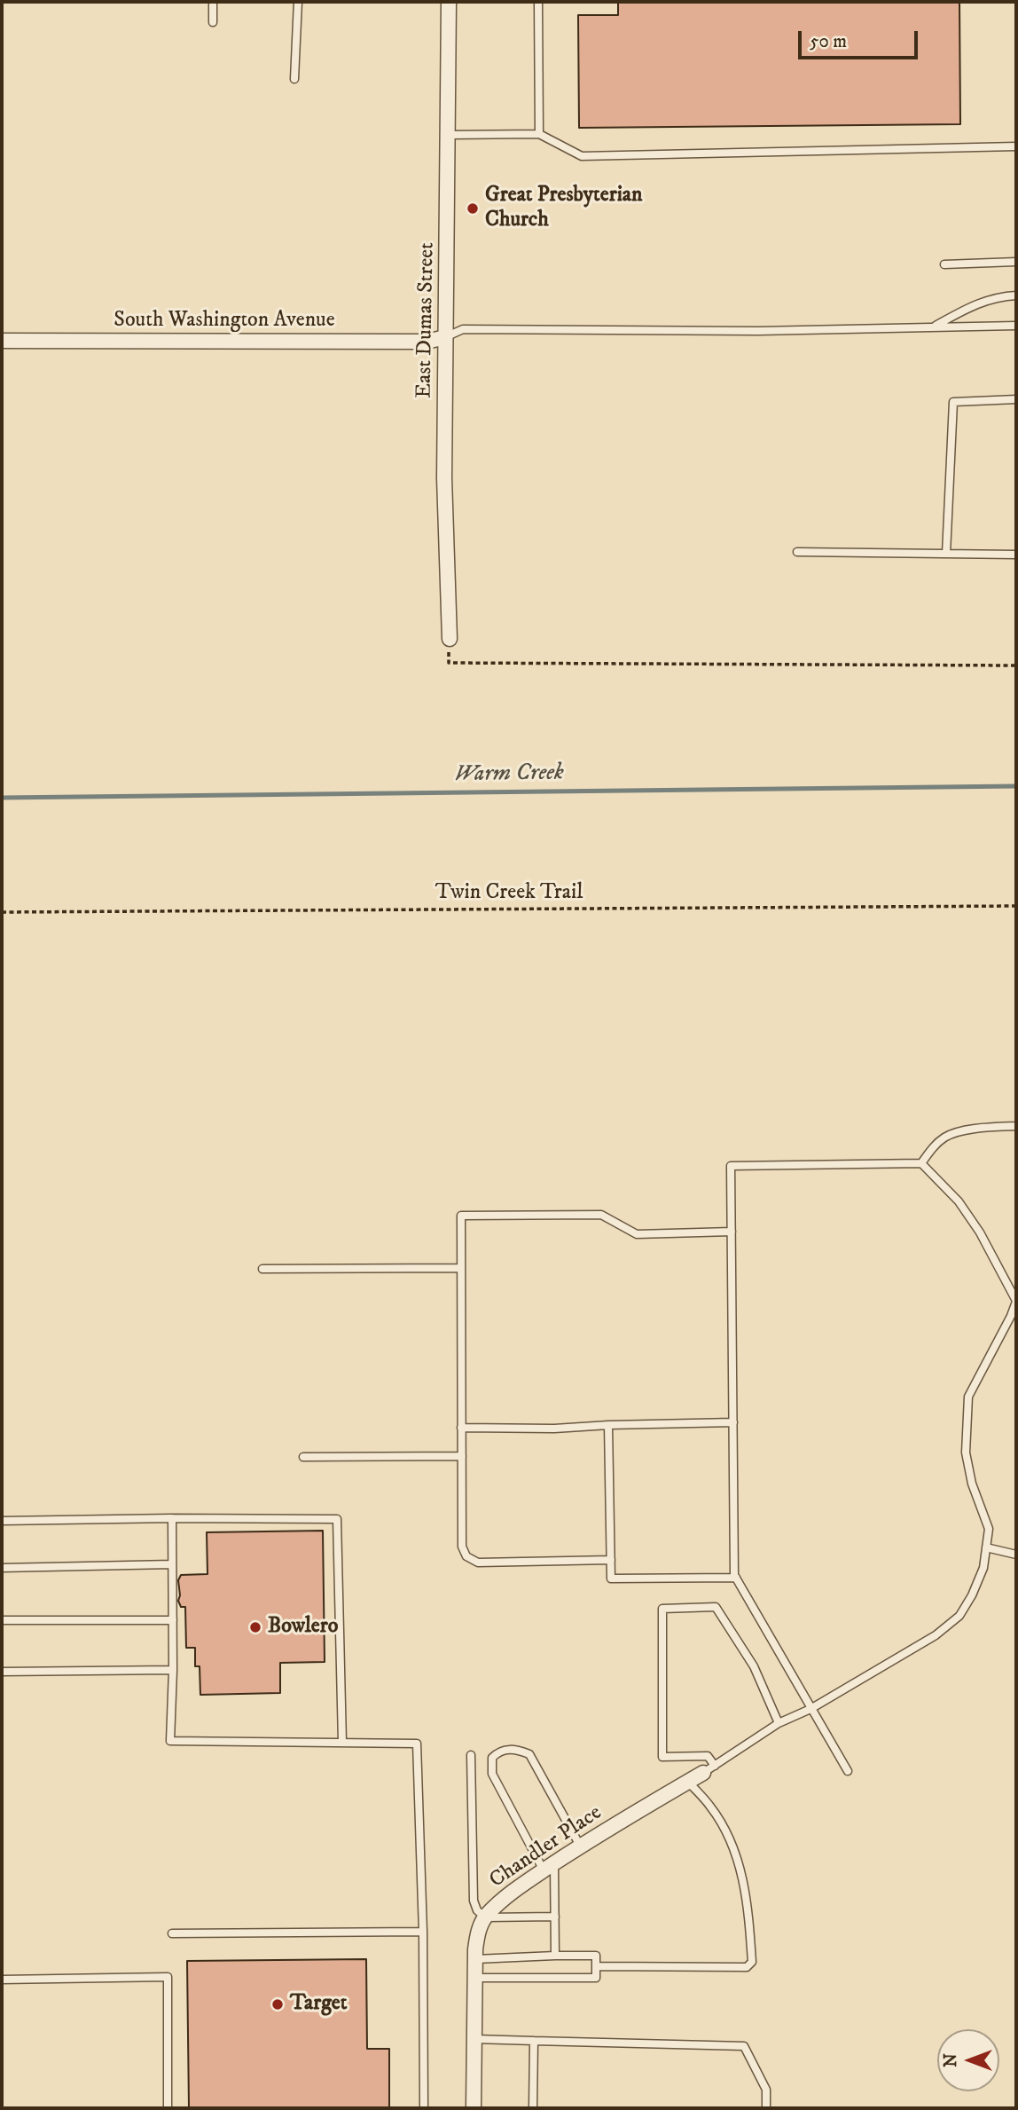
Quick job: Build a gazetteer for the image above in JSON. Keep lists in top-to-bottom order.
{
  "streets": {
    "street": ["East Dumas Street", "South Washington Avenue", "Chandler Place"],
    "path": ["Twin Creek Trail"]
  },
  "crossings": [
    ["East Dumas Street", "South Washington Avenue"]
  ],
  "water": ["Warm Creek"],
  "places": ["Great Presbyterian Church", "Bowlero", "Target"],
  "scale_bar": "50 m",
  "north": "left"
}
